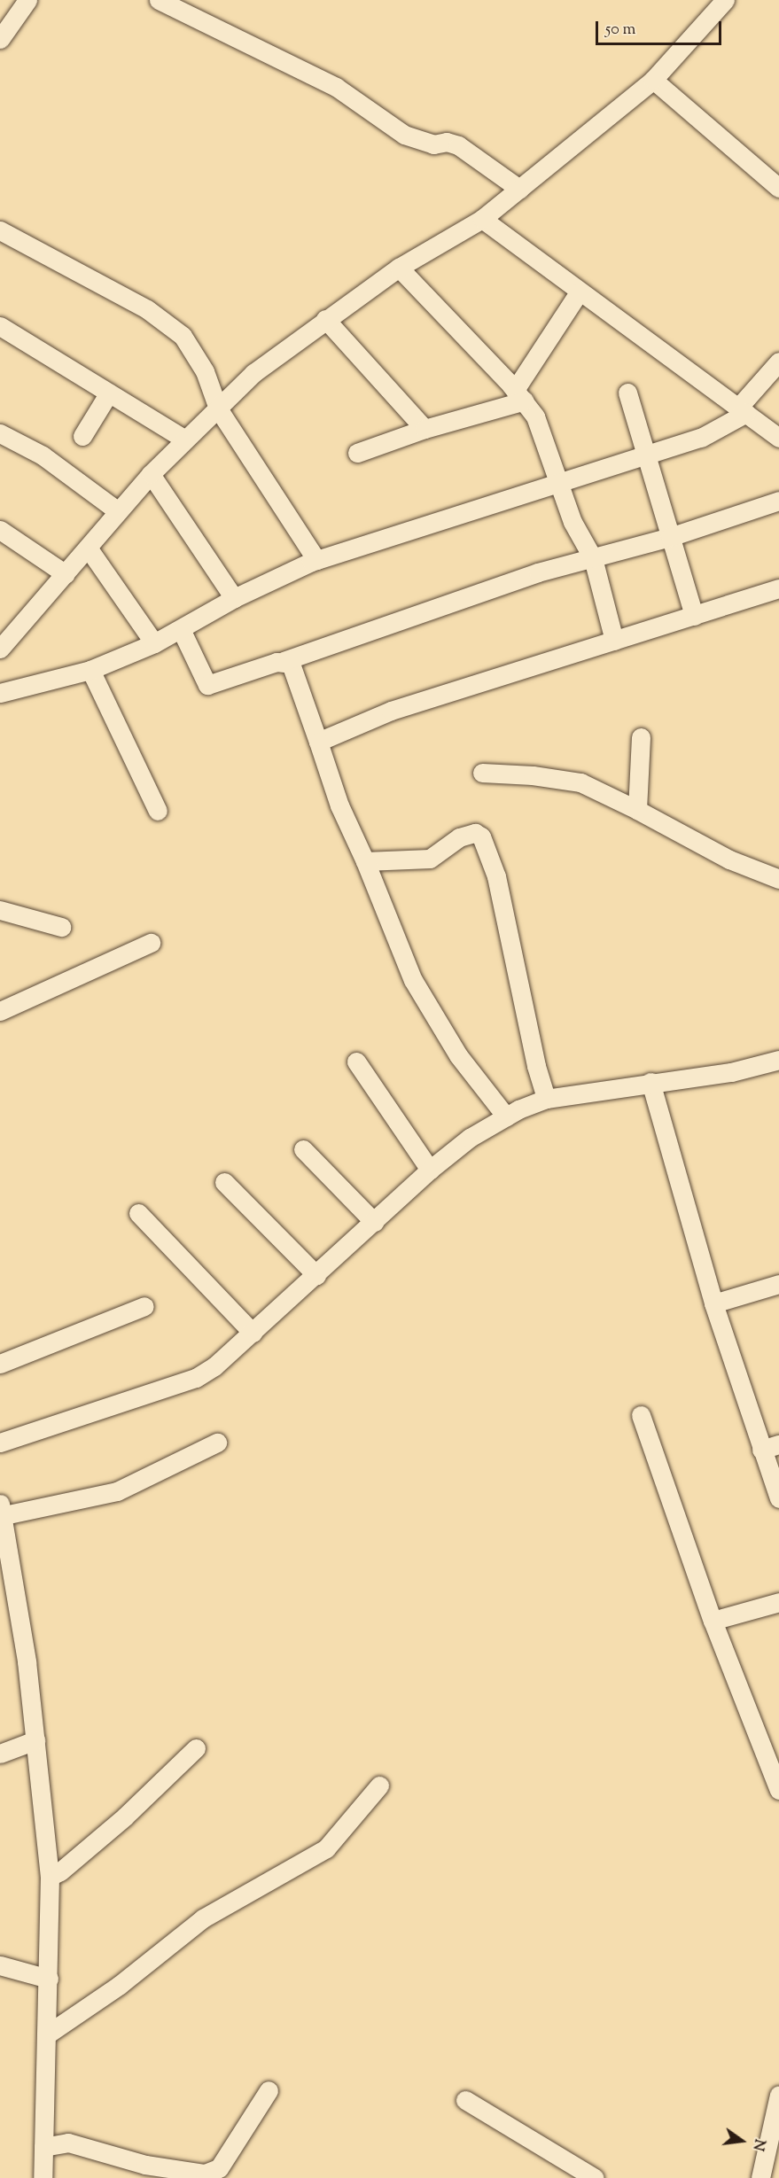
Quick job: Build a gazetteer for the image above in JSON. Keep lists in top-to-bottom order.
{
  "scale_bar": "50 m",
  "north": "right"
}
